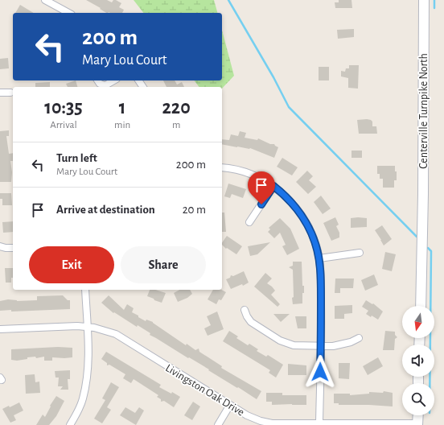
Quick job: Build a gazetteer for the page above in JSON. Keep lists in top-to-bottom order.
{
  "streets": {
    "main road": ["Centerville Turnpike North"],
    "street": ["Livingston Oak Drive"]
  },
  "north": "bottom",
  "page": {
    "turn": ["200 m", "Mary Lou Court"],
    "eta": [
      "10:35",
      "Arrival",
      "1",
      "min",
      "220",
      "m"
    ],
    "list": [
      {
        "name": "Turn left",
        "note": "Mary Lou Court",
        "value": "200 m"
      },
      {
        "name": "Arrive at destination",
        "value": "20 m"
      }
    ],
    "buttons": ["Exit", "Share"]
  }
}
